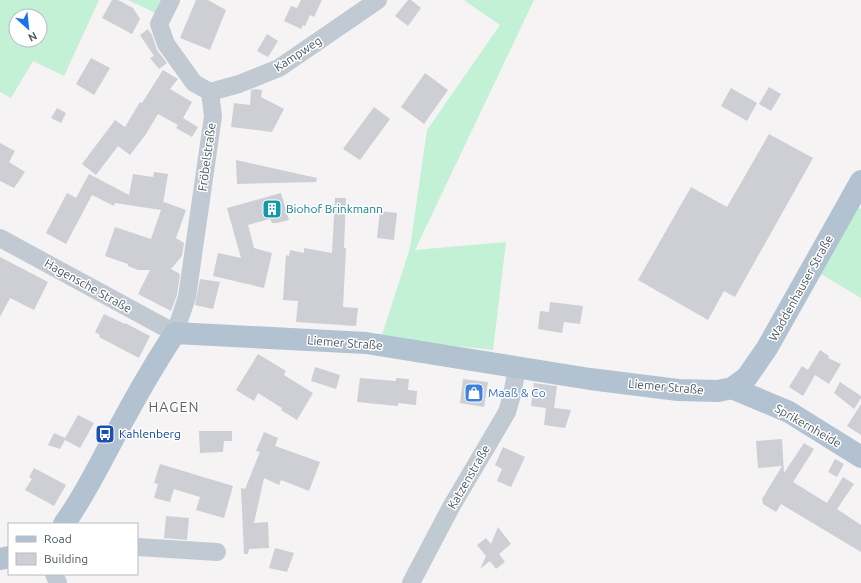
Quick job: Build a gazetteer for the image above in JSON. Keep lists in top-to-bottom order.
{
  "streets": {
    "main road": ["Waddenhauser Straße", "Liemer Straße", "Sprikernheide"],
    "street": [
      "Kampweg",
      "Fröbelstraße",
      "Hagensche Straße",
      "Katzenstraße"
    ]
  },
  "crossings": [
    ["Kampweg", "Fröbelstraße"],
    ["Fröbelstraße", "Hagensche Straße"],
    ["Fröbelstraße", "Liemer Straße"],
    ["Hagensche Straße", "Liemer Straße"],
    ["Waddenhauser Straße", "Liemer Straße"],
    ["Waddenhauser Straße", "Sprikernheide"],
    ["Liemer Straße", "Sprikernheide"],
    ["Liemer Straße", "Katzenstraße"]
  ],
  "districts": ["HAGEN"],
  "places": {
    "building": ["Biohof Brinkmann"],
    "shop": ["Maaß & Co"],
    "bus stop": ["Kahlenberg"]
  },
  "legend": ["Road", "Building"],
  "north": "bottom right"
}
